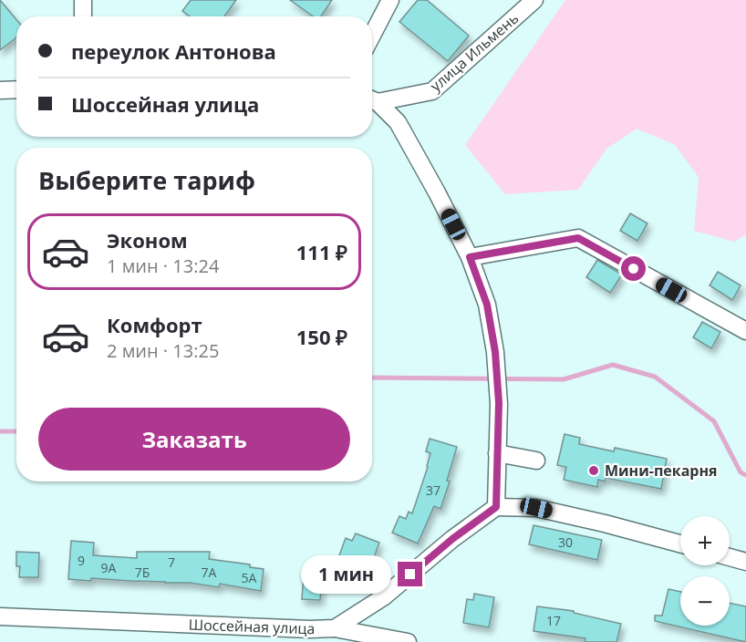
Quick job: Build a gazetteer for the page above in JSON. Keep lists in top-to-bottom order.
{
  "streets": {
    "street": ["улица Ильмень", "Шоссейная улица"]
  },
  "crossings": [
    ["улица Ильмень", "Шоссейная улица"]
  ],
  "places": ["Мини-пекарня"],
  "house_numbers": [
    "37",
    "30",
    "9",
    "7",
    "9А",
    "7Б",
    "7А",
    "5А",
    "17"
  ],
  "page": {
    "banner": ["переулок Антонова", "Шоссейная улица"],
    "heading": "Выберите тариф",
    "list": [
      {
        "name": "Эконом",
        "note": "1 мин · 13:24",
        "value": "111 ₽"
      },
      {
        "name": "Комфорт",
        "note": "2 мин · 13:25",
        "value": "150 ₽"
      }
    ],
    "buttons": "Заказать",
    "map_buttons": ["+", "−"],
    "bubble": "1 мин"
  }
}
